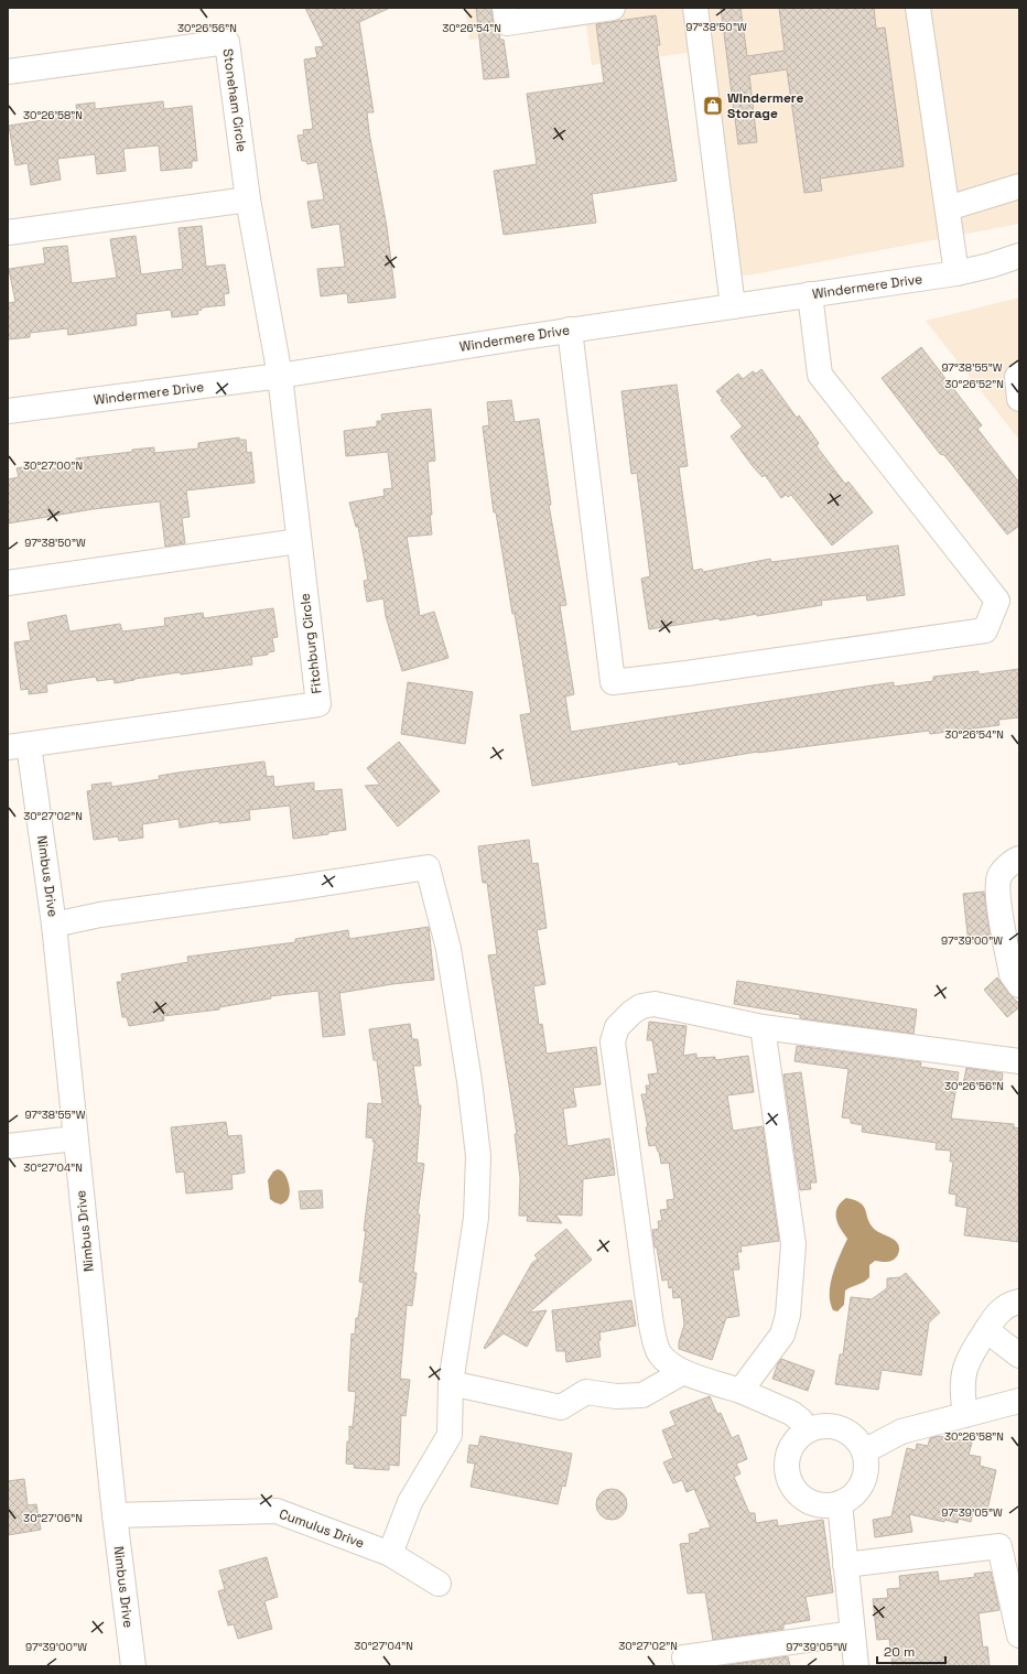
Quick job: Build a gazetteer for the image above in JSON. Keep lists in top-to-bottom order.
{
  "streets": {
    "street": [
      "Stoneham Circle",
      "Windermere Drive",
      "Fitchburg Circle",
      "Nimbus Drive",
      "Cumulus Drive"
    ]
  },
  "crossings": [
    ["Stoneham Circle", "Windermere Drive"],
    ["Stoneham Circle", "Fitchburg Circle"],
    ["Windermere Drive", "Fitchburg Circle"],
    ["Fitchburg Circle", "Nimbus Drive"],
    ["Nimbus Drive", "Cumulus Drive"]
  ],
  "places": {
    "shop": ["Windermere Storage"]
  },
  "scale_bar": "20 m",
  "coordinates": [
    "97°38'50\"W",
    "30°26'56\"N",
    "30°26'54\"N",
    "30°26'58\"N",
    "97°38'55\"W",
    "30°26'52\"N",
    "30°27'00\"N",
    "30°27'02\"N",
    "97°39'00\"W",
    "30°27'04\"N",
    "97°39'05\"W",
    "30°27'06\"N"
  ]
}
